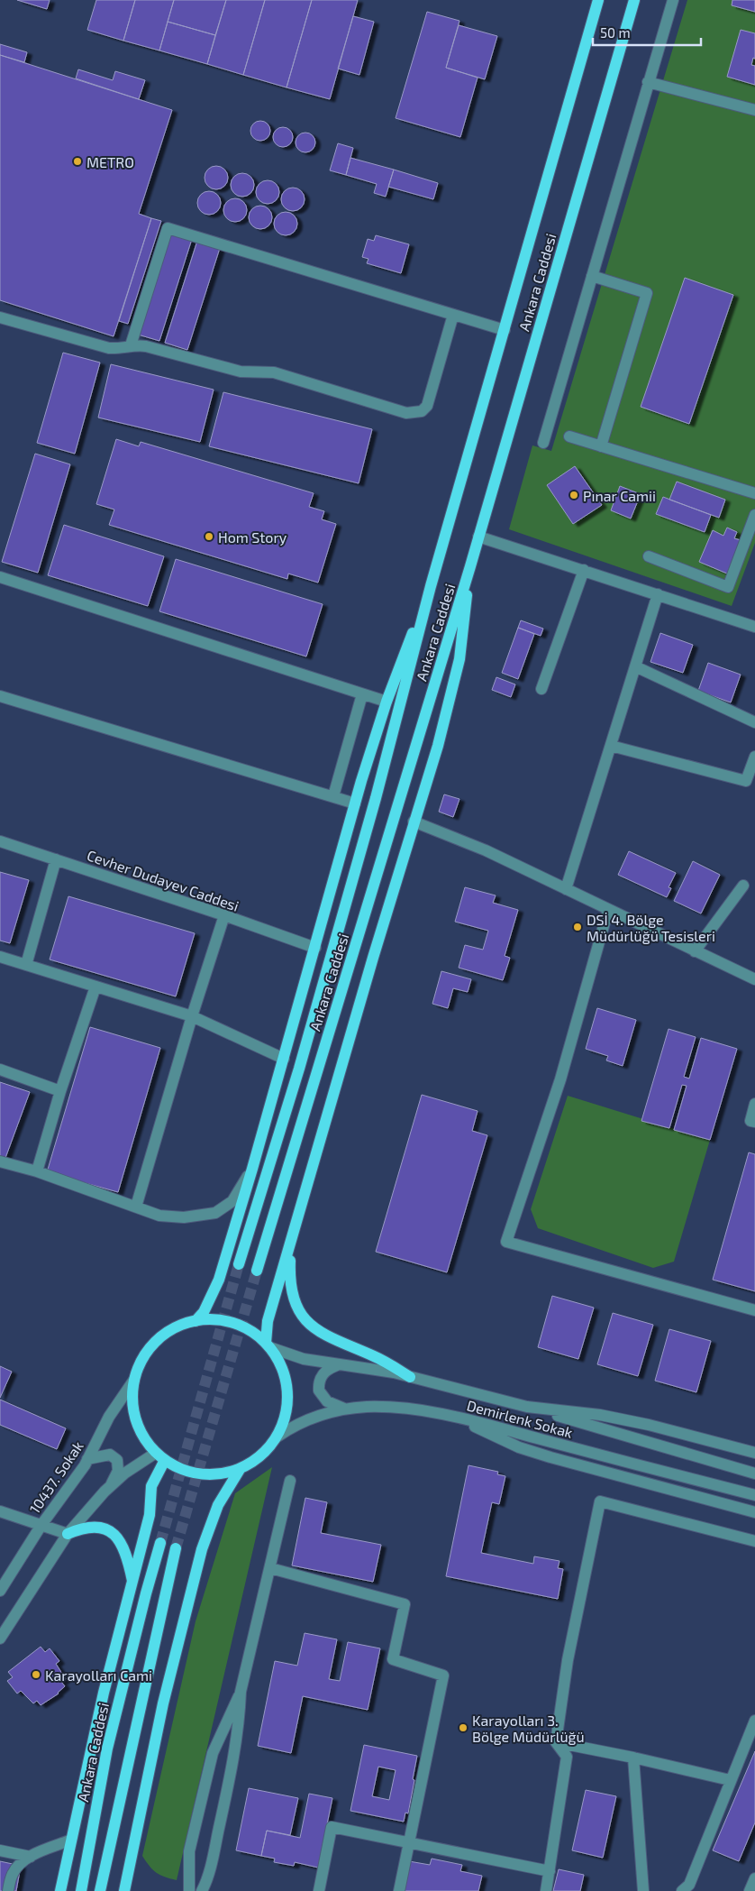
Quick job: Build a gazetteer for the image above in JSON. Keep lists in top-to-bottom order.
{
  "streets": {
    "main road": ["Ankara Caddesi"],
    "street": ["Cevher Dudayev Caddesi", "Demirlenk Sokak", "10437. Sokak"]
  },
  "crossings": [
    ["Demirlenk Sokak", "10437. Sokak"]
  ],
  "places": [
    "METRO",
    "Pınar Camii",
    "Hom Story",
    "DSİ 4. Bölge Müdürlüğü Tesisleri",
    "Karayolları Cami",
    "Karayolları 3. Bölge Müdürlüğü"
  ],
  "scale_bar": "50 m"
}
